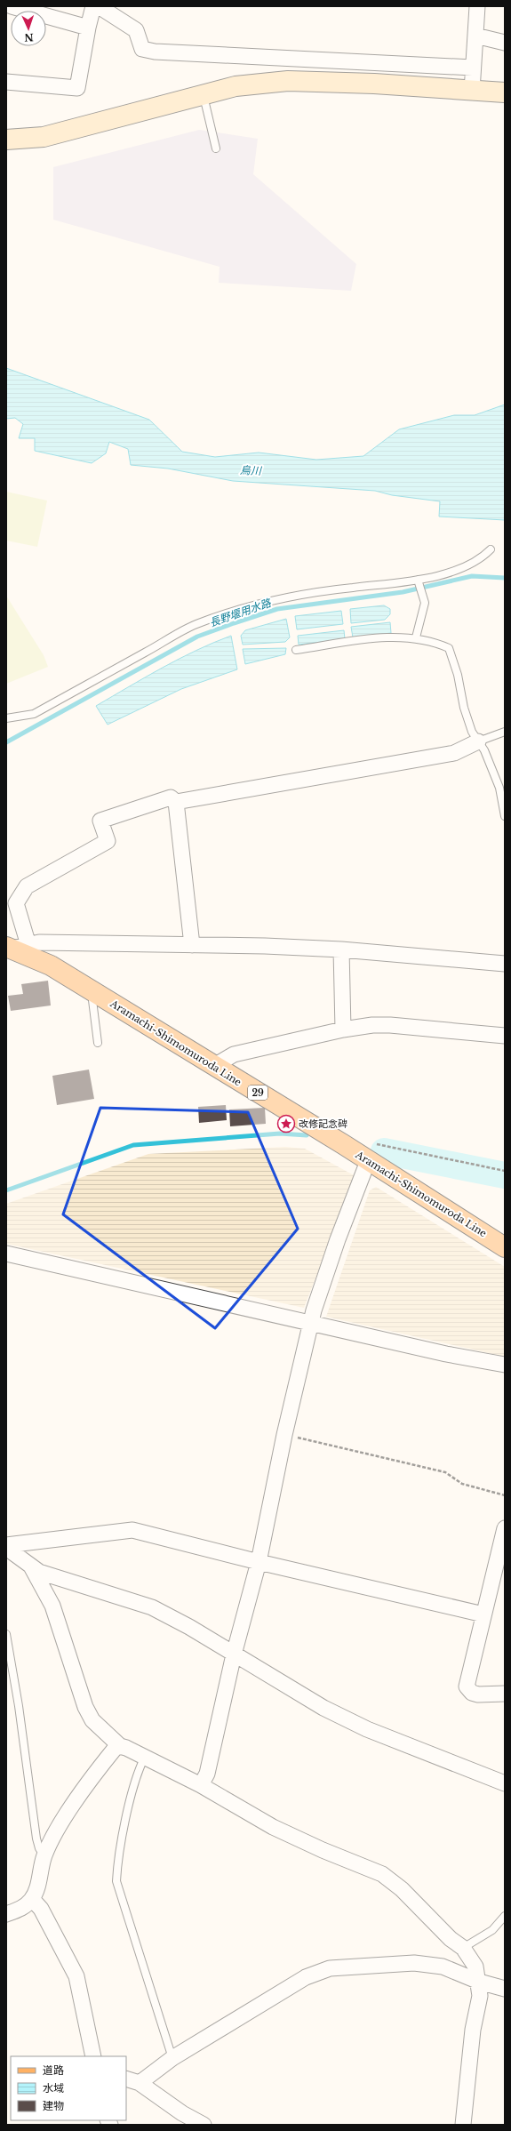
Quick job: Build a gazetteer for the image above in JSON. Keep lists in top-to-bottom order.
{
  "streets": {
    "main road": ["Aramachi-Shimomuroda Line", "29"]
  },
  "water": ["烏川", "長野堰用水路"],
  "places": {
    "place": ["改修記念碑"]
  },
  "legend": ["道路", "水域", "建物"],
  "north": "bottom"
}
